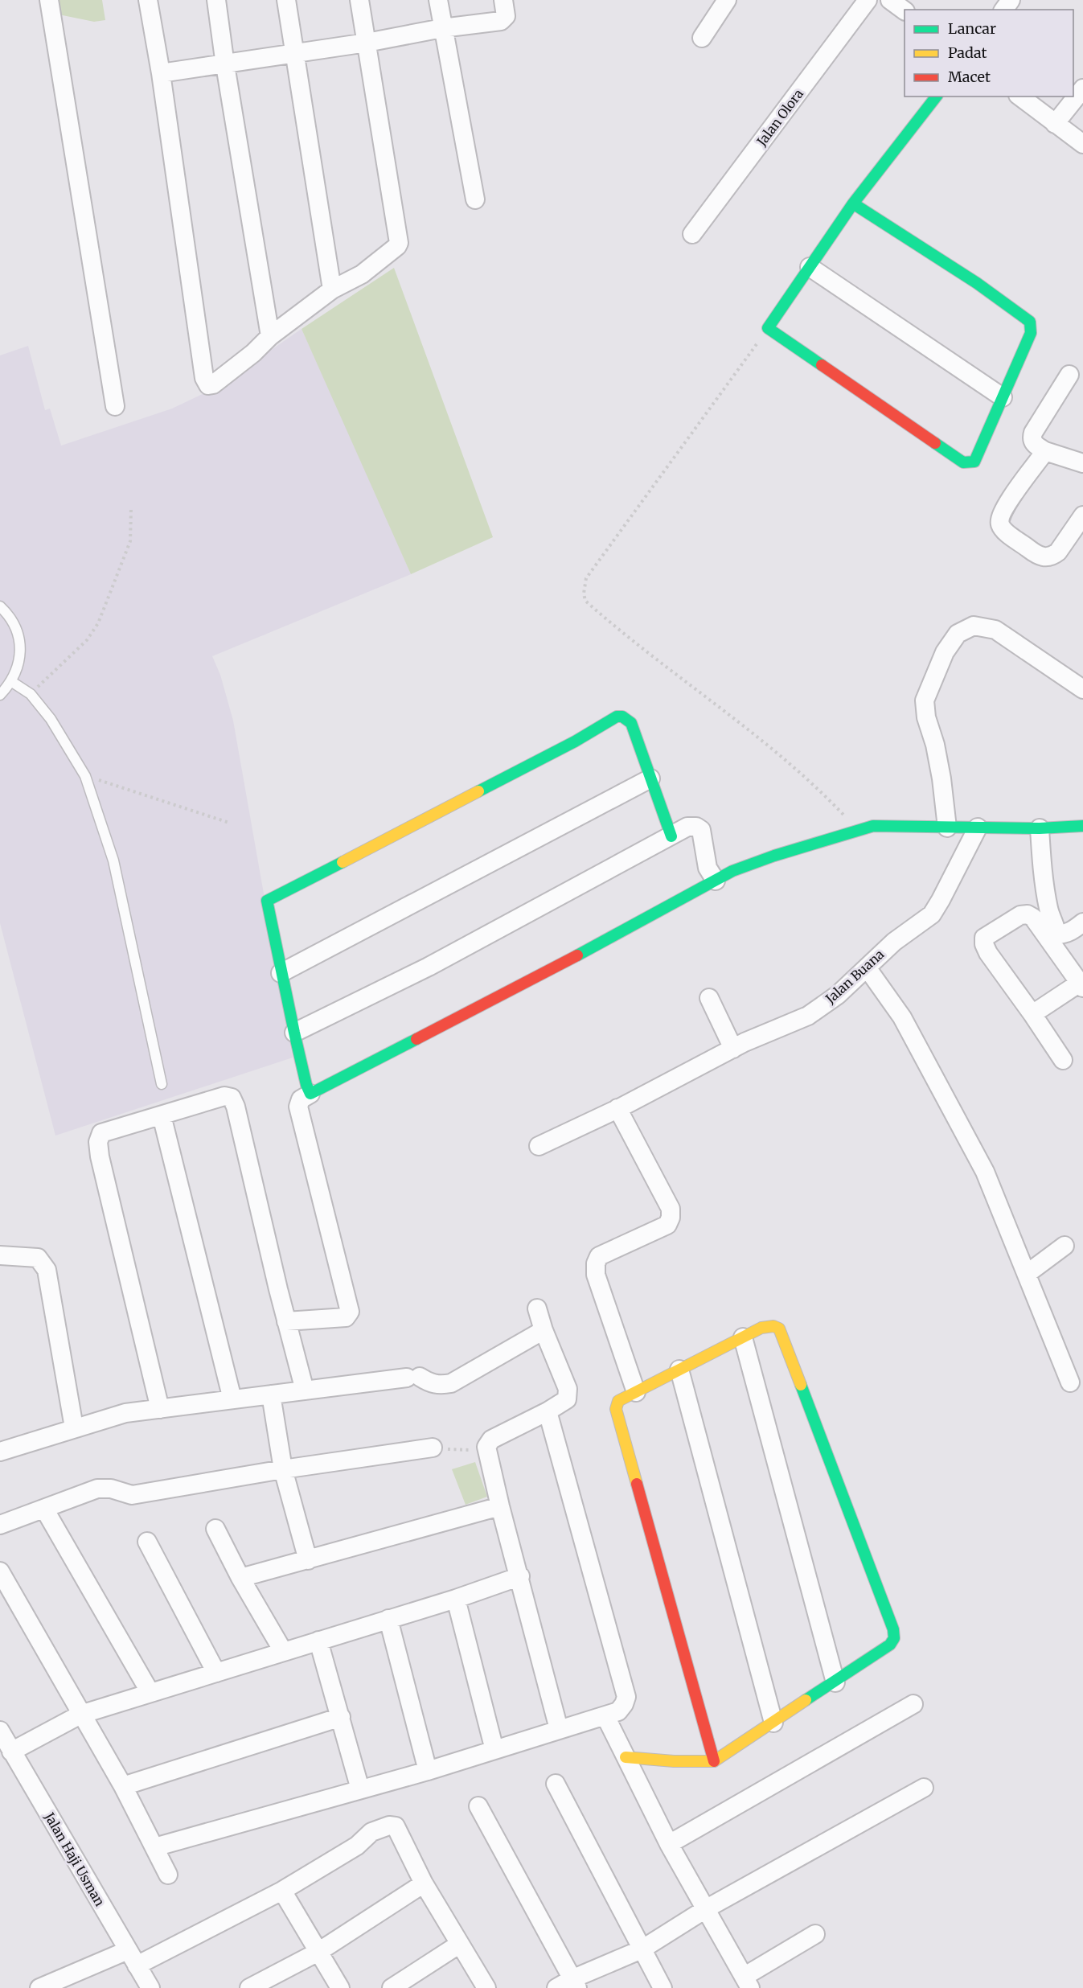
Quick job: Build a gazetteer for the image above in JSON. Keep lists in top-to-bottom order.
{
  "streets": {
    "street": ["Jalan Olora", "Jalan Buana", "Jalan Haji Usman"]
  },
  "legend": ["Lancar", "Padat", "Macet"]
}
